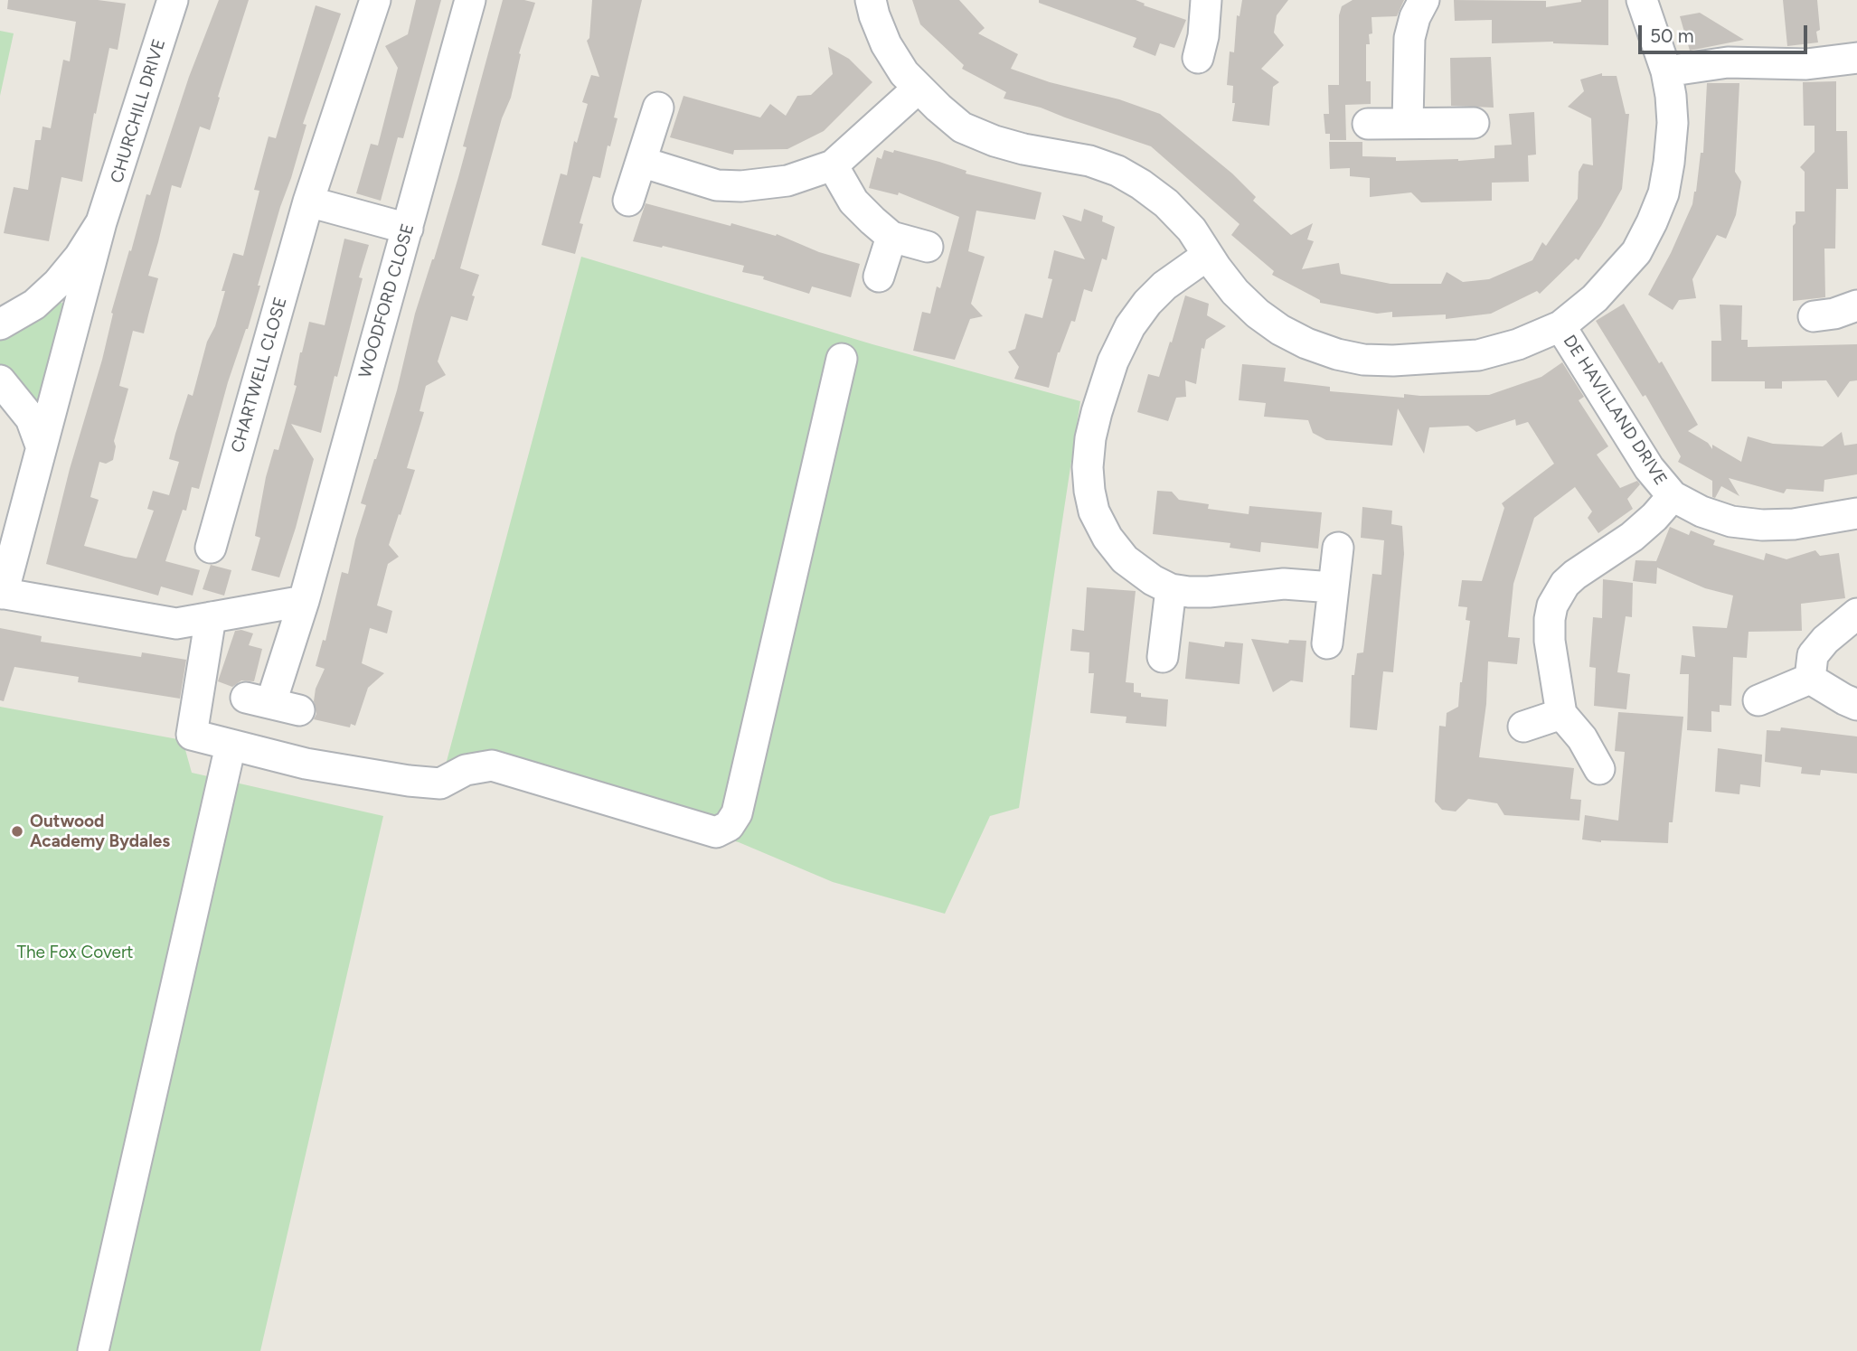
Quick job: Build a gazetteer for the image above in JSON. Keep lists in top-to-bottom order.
{
  "streets": {
    "street": [
      "CHURCHILL DRIVE",
      "WOODFORD CLOSE",
      "CHARTWELL CLOSE",
      "DE HAVILLAND DRIVE"
    ]
  },
  "parks": ["The Fox Covert"],
  "places": ["Outwood Academy Bydales"],
  "scale_bar": "50 m"
}
